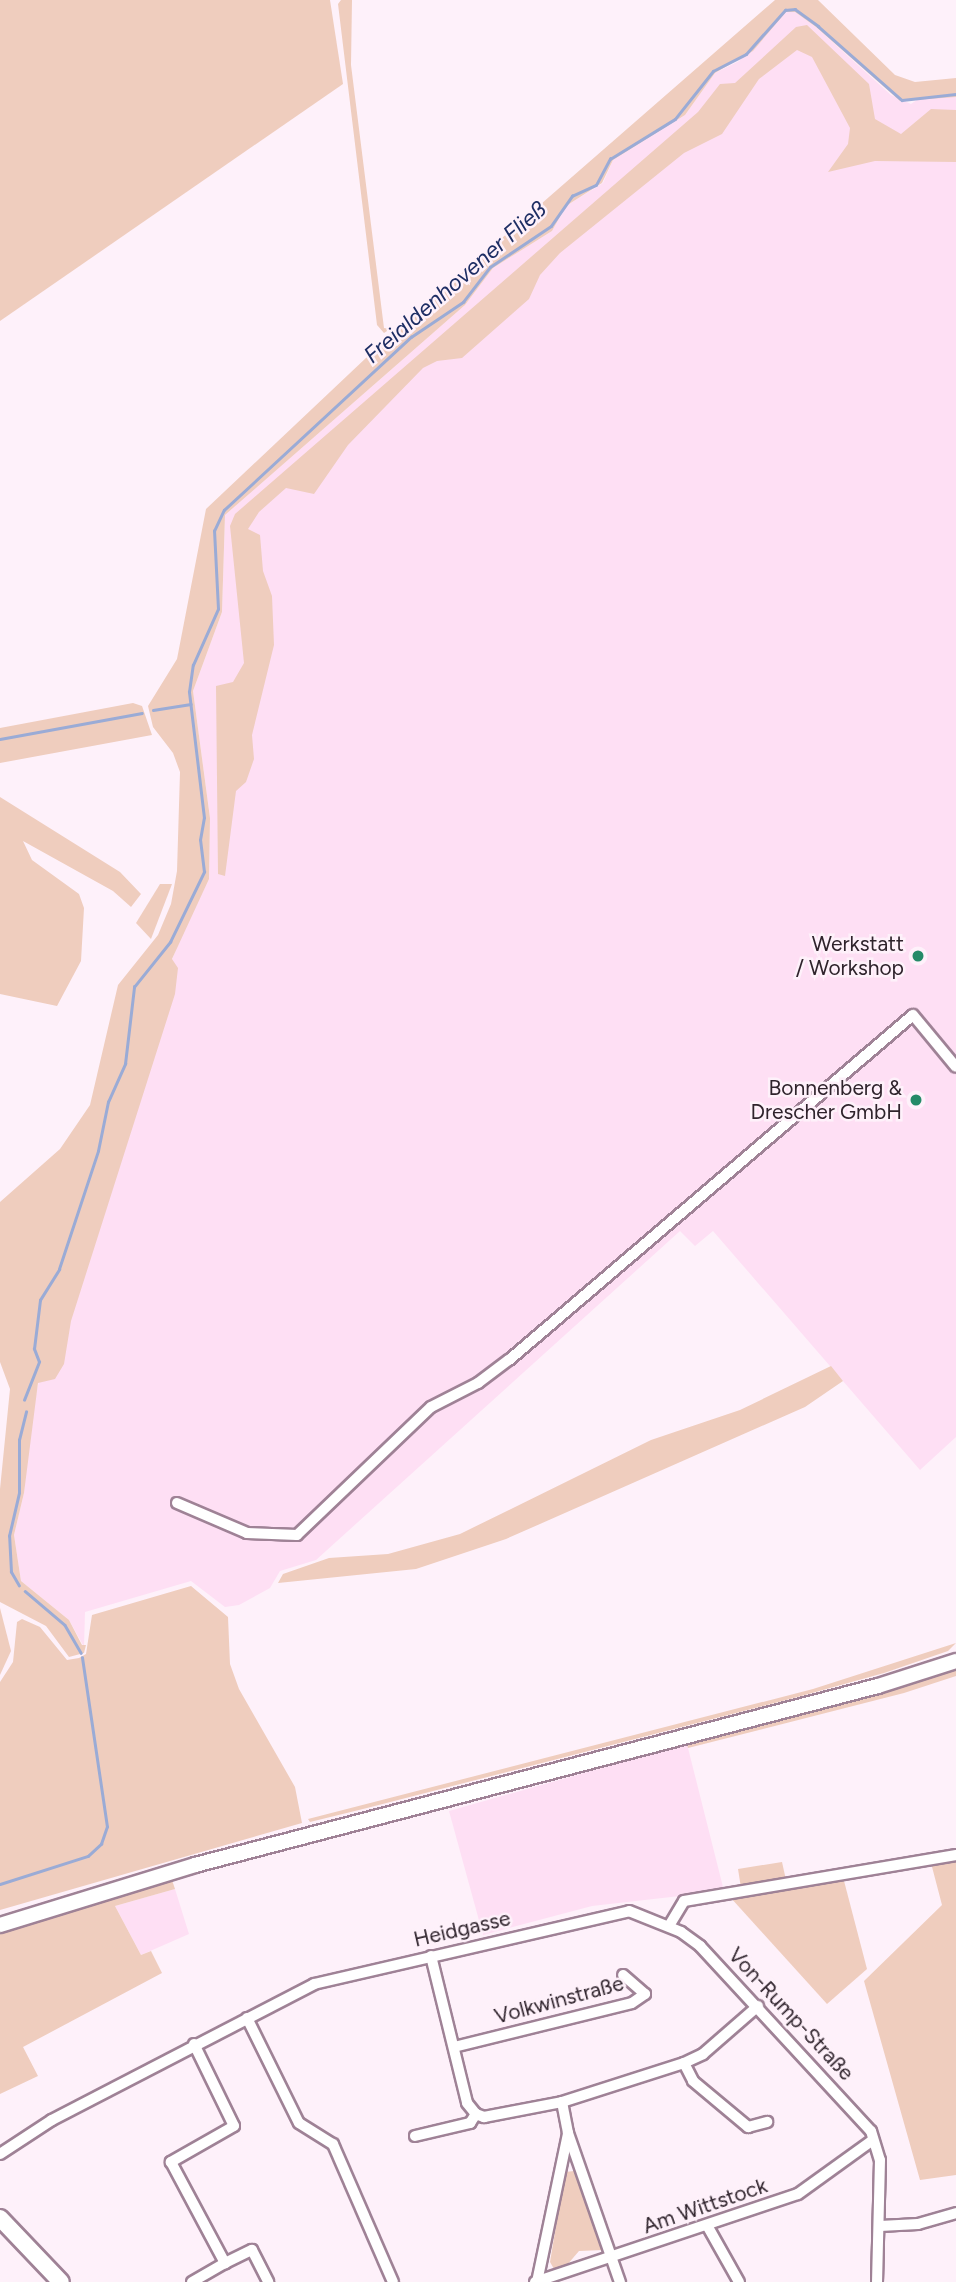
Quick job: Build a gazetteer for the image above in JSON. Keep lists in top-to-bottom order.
{
  "streets": {
    "street": [
      "Heidgasse",
      "Volkwinstraße",
      "Von-Rump-Straße",
      "Am Wittstock"
    ]
  },
  "crossings": [
    ["Heidgasse", "Von-Rump-Straße"],
    ["Von-Rump-Straße", "Am Wittstock"]
  ],
  "water": ["Freialdenhovener Fließ"],
  "places": ["Werkstatt / Workshop", "Bonnenberg & Drescher GmbH"]
}
